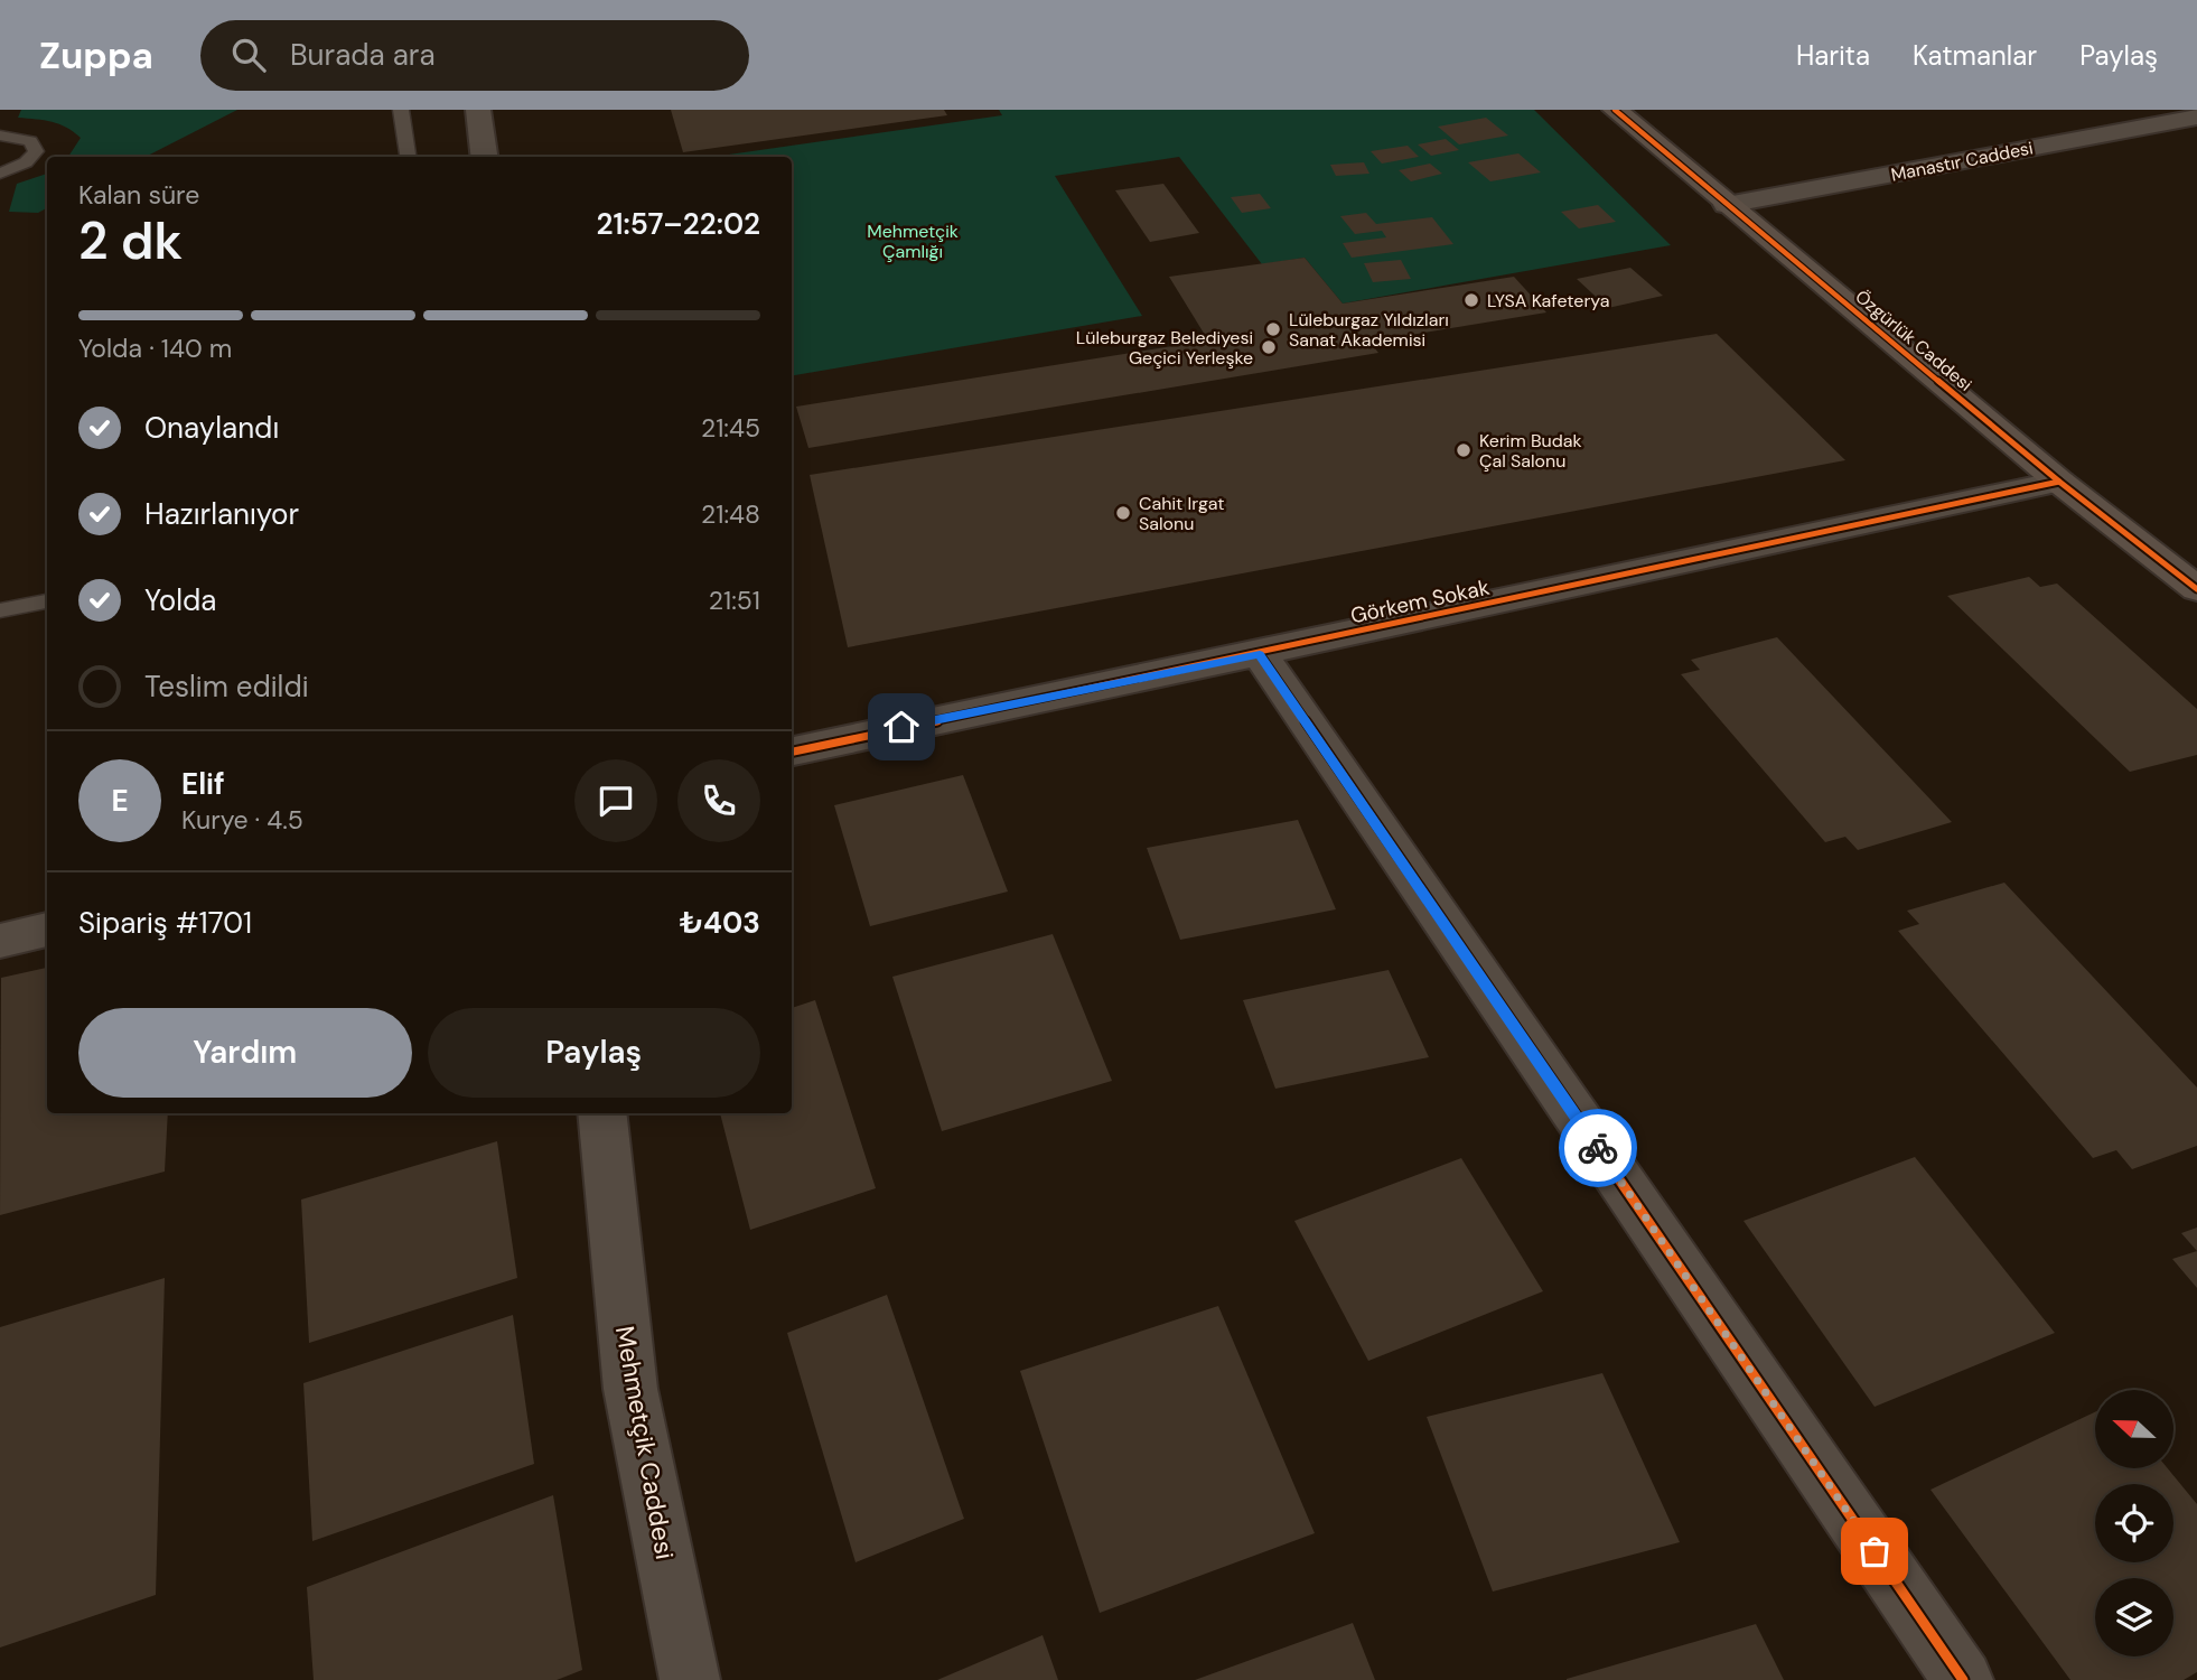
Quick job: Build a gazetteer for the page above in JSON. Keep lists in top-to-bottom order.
{
  "streets": {
    "main road": ["Özgürlük Caddesi"],
    "street": ["Manastır Caddesi", "Görkem Sokak", "Mehmetçik Caddesi"]
  },
  "crossings": [
    ["Manastır Caddesi", "Özgürlük Caddesi"],
    ["Özgürlük Caddesi", "Görkem Sokak"]
  ],
  "parks": ["Mehmetçik Çamlığı"],
  "places": [
    "LYSA Kafeterya",
    "Lüleburgaz Yıldızları Sanat Akademisi",
    "Lüleburgaz Belediyesi Geçici Yerleşke",
    "Kerim Budak Çal Salonu",
    "Cahit Irgat Salonu"
  ],
  "north": "left",
  "page": {
    "header": "Zuppa",
    "search": "Burada ara",
    "nav": ["Harita", "Katmanlar", "Paylaş"],
    "heading": ["2 dk", "Kalan süre", "21:57–22:02"],
    "panel": [
      "Elif",
      "Kurye · 4.5",
      "Sipariş #1701",
      "₺403"
    ],
    "bar": "Yolda · 140 m",
    "list": [
      ["Onaylandı", "21:45"],
      ["Hazırlanıyor", "21:48"],
      ["Yolda", "21:51"],
      "Teslim edildi"
    ],
    "round": "E",
    "buttons": ["Yardım", "Paylaş"]
  }
}
